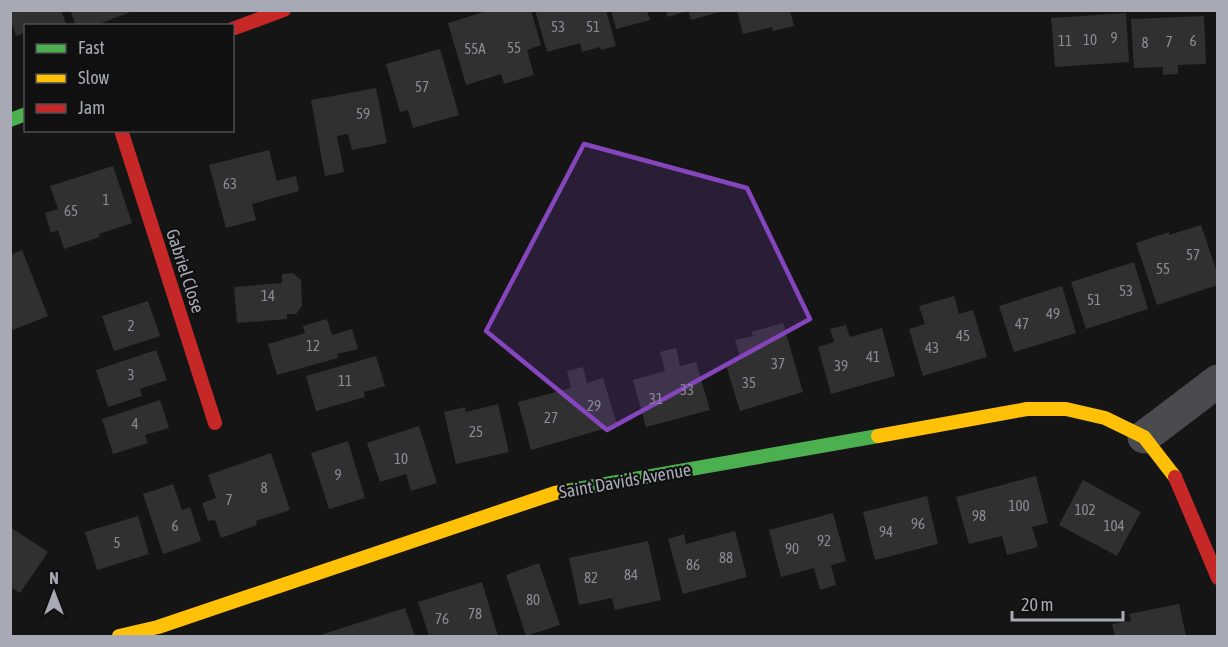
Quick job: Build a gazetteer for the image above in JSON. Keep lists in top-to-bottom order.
{
  "streets": {
    "street": ["Gabriel Close", "Saint Davids Avenue"]
  },
  "house_numbers": [
    "53",
    "51",
    "9",
    "10",
    "11",
    "6",
    "7",
    "8",
    "55",
    "55A",
    "57",
    "59",
    "63",
    "1",
    "65",
    "57",
    "55",
    "53",
    "14",
    "51",
    "49",
    "47",
    "2",
    "45",
    "12",
    "43",
    "41",
    "37",
    "39",
    "3",
    "11",
    "35",
    "33",
    "31",
    "29",
    "27",
    "4",
    "25",
    "10",
    "9",
    "8",
    "7",
    "100",
    "102",
    "98",
    "96",
    "6",
    "104",
    "94",
    "92",
    "5",
    "90",
    "88",
    "86",
    "84",
    "82",
    "80",
    "78",
    "76"
  ],
  "legend": ["Fast", "Slow", "Jam"],
  "scale_bar": "20 m",
  "north": "top"
}
